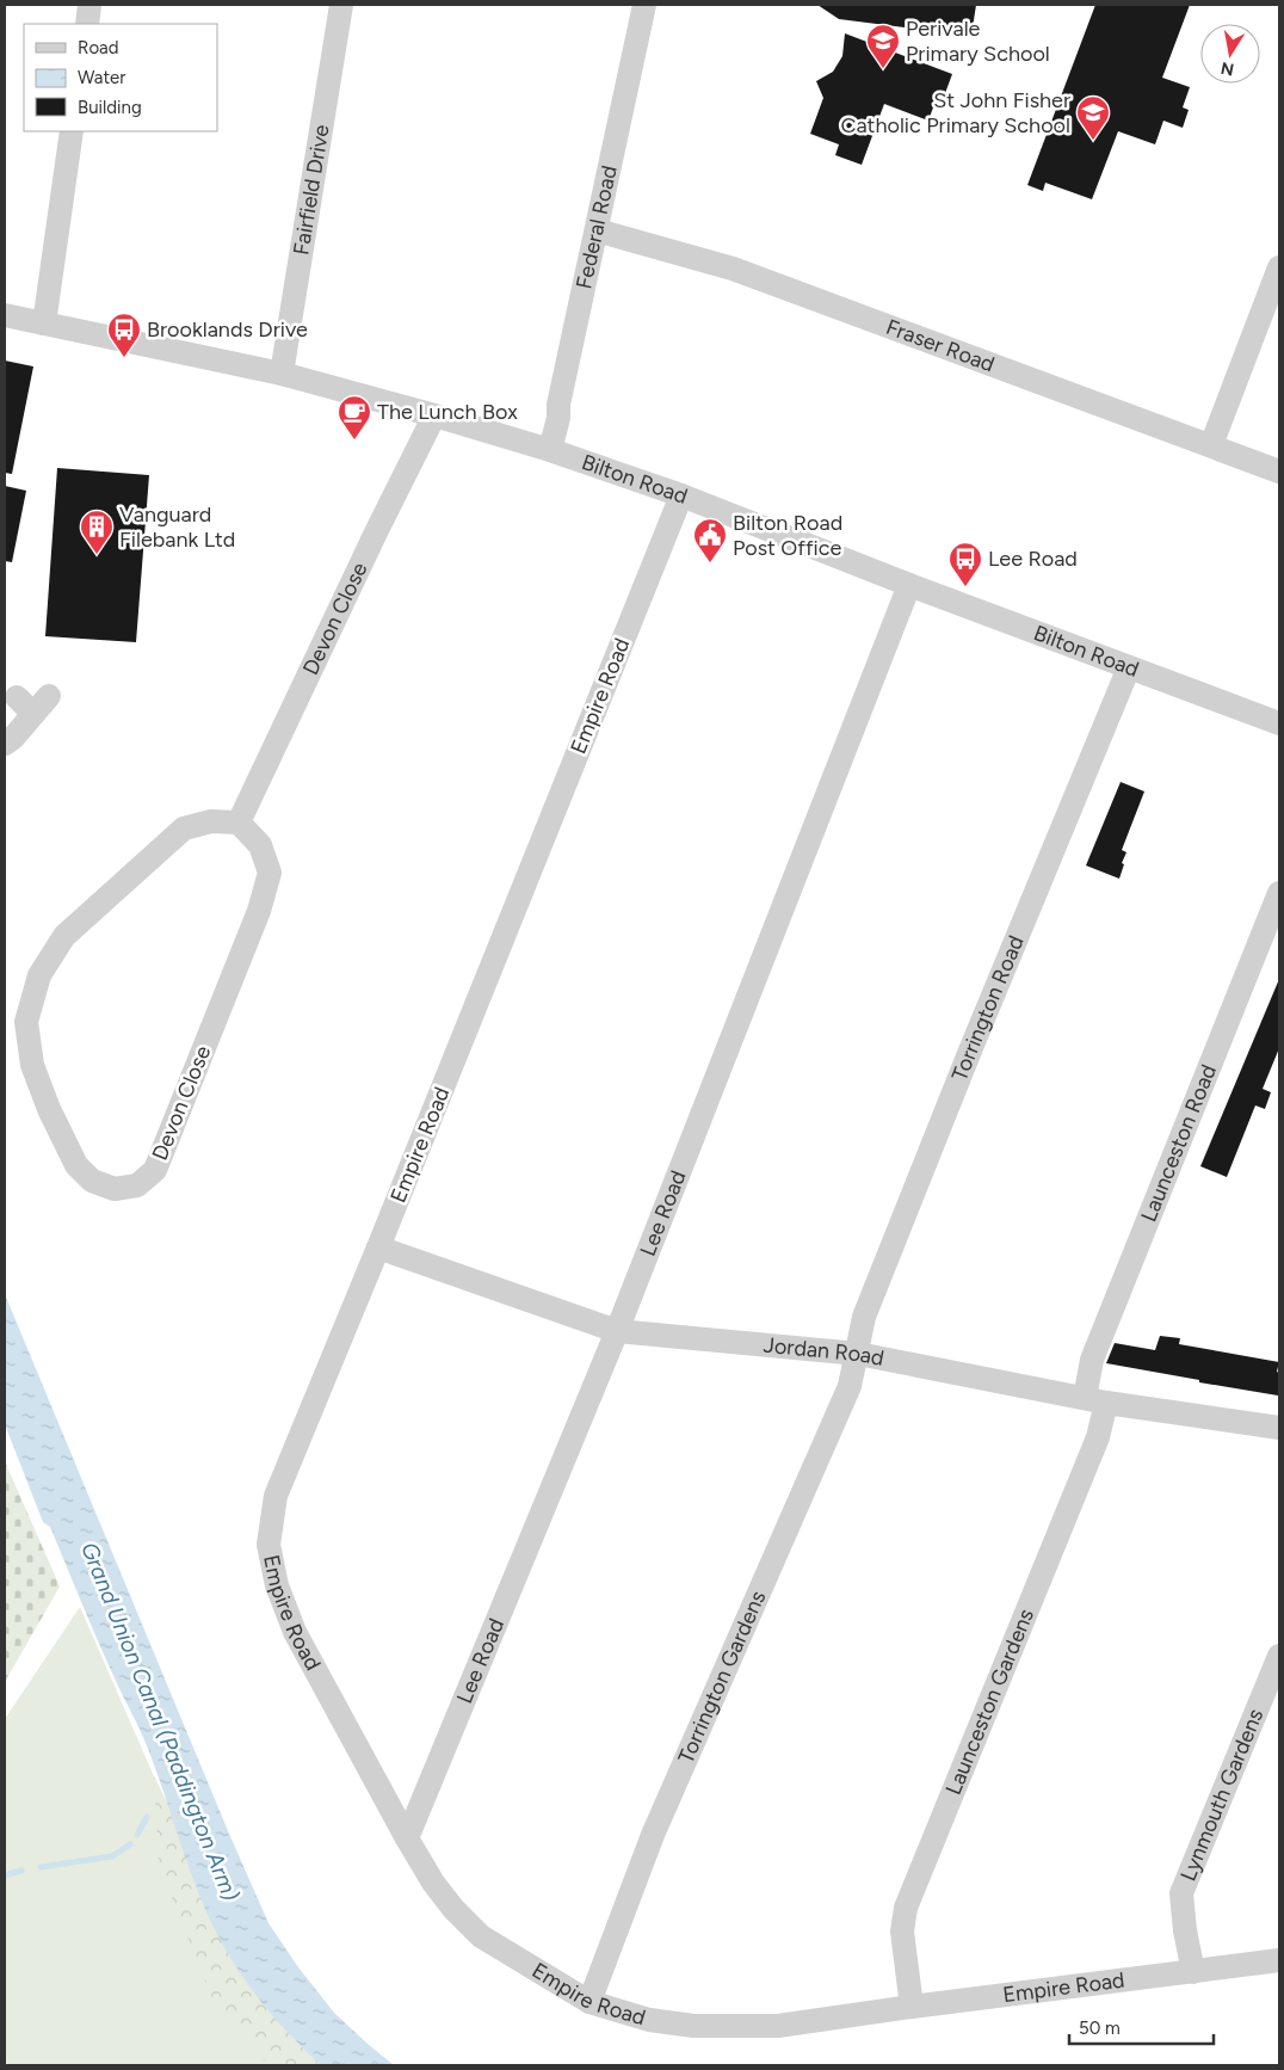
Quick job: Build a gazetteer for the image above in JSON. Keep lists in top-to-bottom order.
{
  "streets": {
    "street": [
      "Fairfield Drive",
      "Federal Road",
      "Fraser Road",
      "Bilton Road",
      "Devon Close",
      "Empire Road",
      "Torrington Road",
      "Launceston Road",
      "Lee Road",
      "Jordan Road",
      "Torrington Gardens",
      "Launceston Gardens",
      "Lynmouth Gardens"
    ]
  },
  "crossings": [
    ["Fairfield Drive", "Bilton Road"],
    ["Federal Road", "Fraser Road"],
    ["Federal Road", "Bilton Road"],
    ["Bilton Road", "Devon Close"],
    ["Bilton Road", "Empire Road"],
    ["Bilton Road", "Torrington Road"],
    ["Bilton Road", "Lee Road"],
    ["Empire Road", "Lee Road"],
    ["Empire Road", "Jordan Road"],
    ["Empire Road", "Torrington Gardens"],
    ["Empire Road", "Launceston Gardens"],
    ["Empire Road", "Lynmouth Gardens"],
    ["Torrington Road", "Jordan Road"],
    ["Torrington Road", "Torrington Gardens"],
    ["Launceston Road", "Jordan Road"],
    ["Launceston Road", "Launceston Gardens"],
    ["Lee Road", "Jordan Road"],
    ["Jordan Road", "Torrington Gardens"],
    ["Jordan Road", "Launceston Gardens"]
  ],
  "water": ["Grand Union Canal (Paddington Arm)"],
  "places": {
    "school or university": ["Perivale Primary School", "St John Fisher Catholic Primary School"],
    "bus stop": ["Brooklands Drive", "Lee Road"],
    "cafe": ["The Lunch Box"],
    "building": ["Vanguard Filebank Ltd"],
    "public building": ["Bilton Road Post Office"]
  },
  "legend": ["Road", "Water", "Building"],
  "scale_bar": "50 m",
  "north": "bottom"
}
